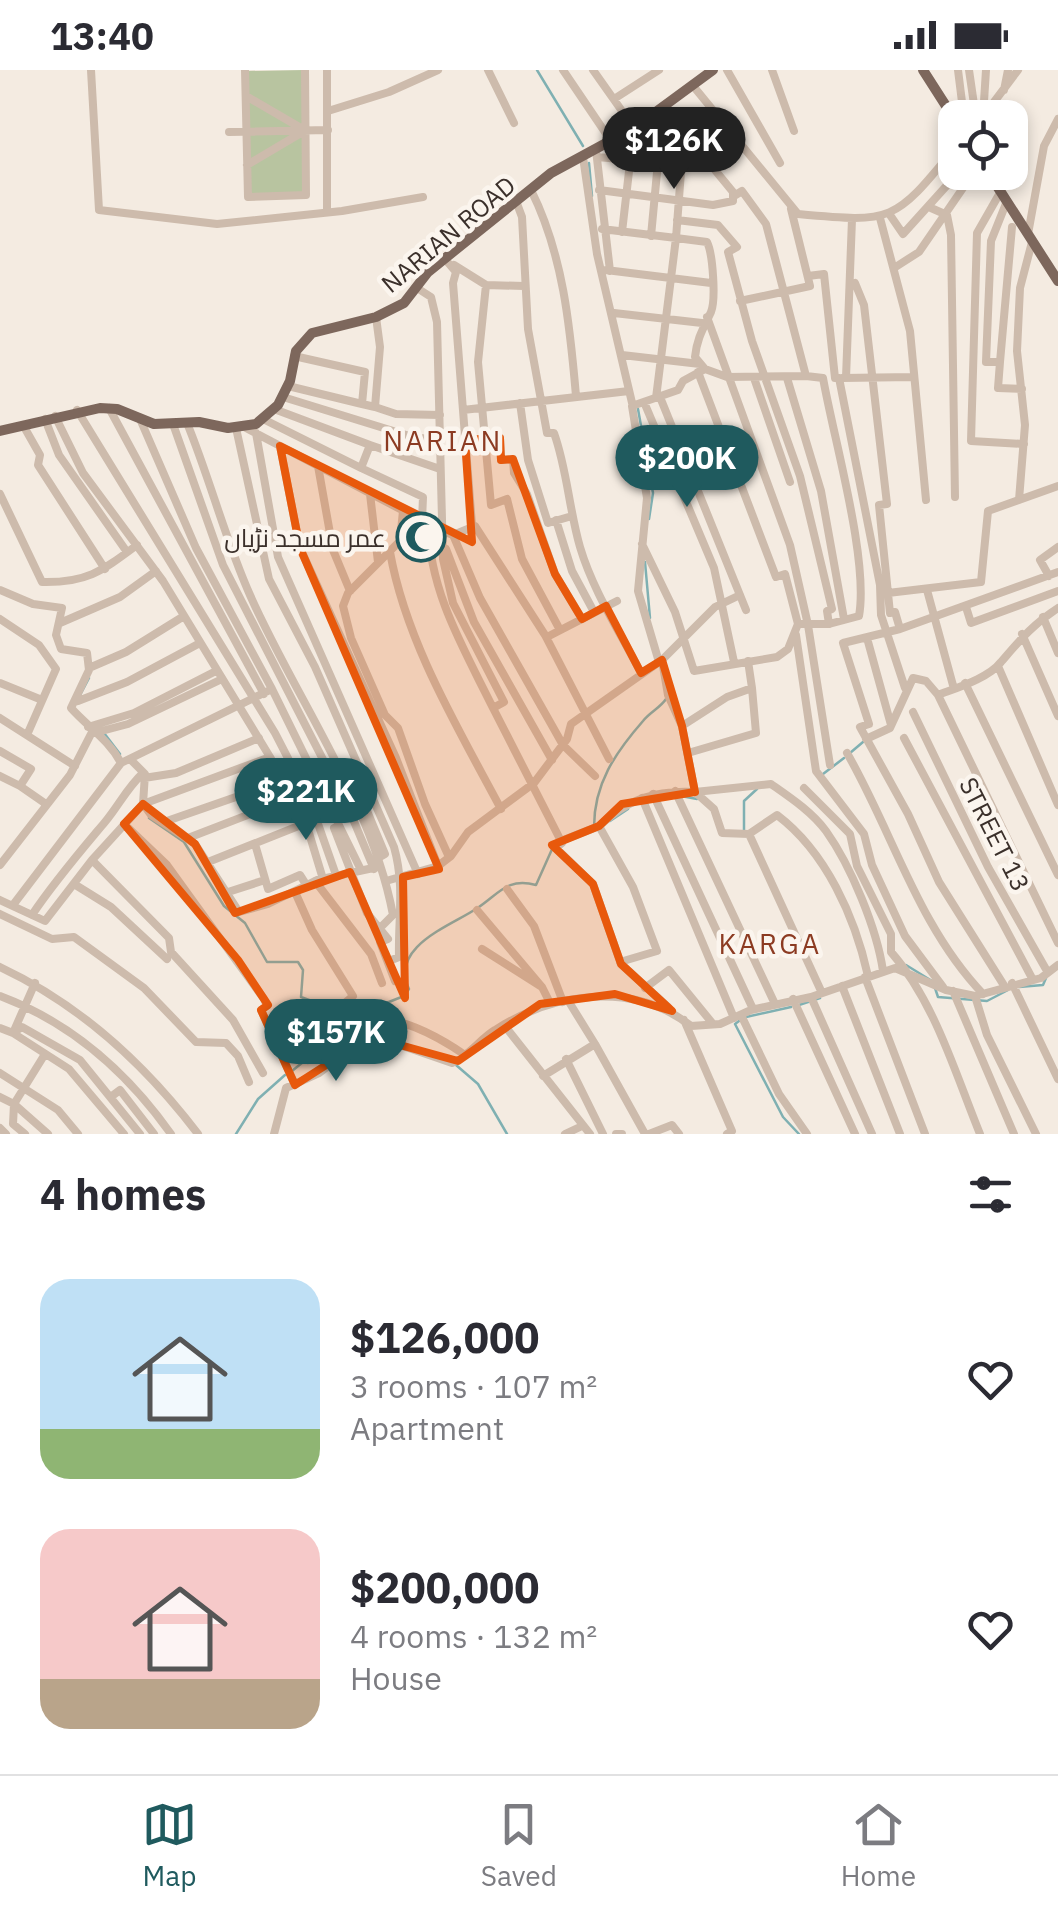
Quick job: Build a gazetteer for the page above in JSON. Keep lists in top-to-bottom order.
{
  "streets": {
    "main road": ["NARIAN ROAD"],
    "street": ["STREET 13"]
  },
  "districts": ["NARIAN", "KARGA"],
  "places": {
    "mosque": ["عمر مسجد نڑیاں"]
  },
  "page": {
    "status": "13:40",
    "price": [
      "$126K",
      "$200K",
      "$221K",
      "$157K"
    ],
    "heading": "4 homes",
    "list": [
      {
        "name": "$126,000",
        "note": "3 rooms · 107 m² · Apartment"
      },
      {
        "name": "$200,000",
        "note": "4 rooms · 132 m² · House"
      }
    ],
    "tabs": ["Map", "Saved", "Home"]
  }
}
